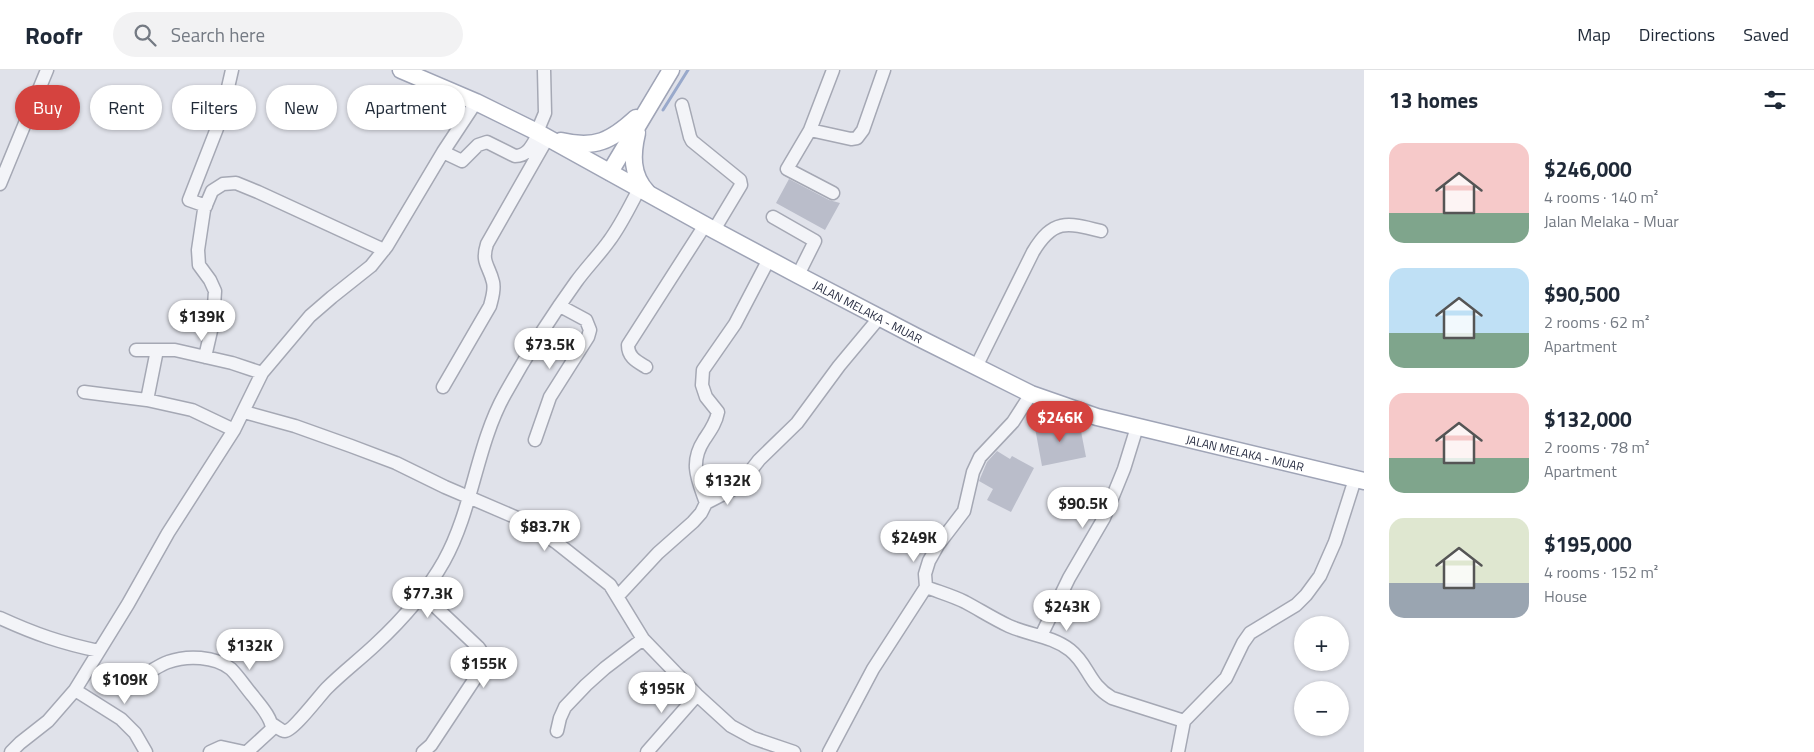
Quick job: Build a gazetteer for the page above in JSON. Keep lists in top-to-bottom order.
{
  "streets": {
    "main road": ["JALAN MELAKA - MUAR"]
  },
  "page": {
    "header": "Roofr",
    "search": "Search here",
    "nav": ["Map", "Directions", "Saved"],
    "heading": "13 homes",
    "chip": [
      "Buy",
      "Rent",
      "Filters",
      "New",
      "Apartment"
    ],
    "list": [
      {
        "name": "$246,000",
        "note": "4 rooms · 140 m² · Jalan Melaka - Muar"
      },
      {
        "name": "$90,500",
        "note": "2 rooms · 62 m² · Apartment"
      },
      {
        "name": "$132,000",
        "note": "2 rooms · 78 m² · Apartment"
      },
      {
        "name": "$195,000",
        "note": "4 rooms · 152 m² · House"
      }
    ],
    "price": [
      "$139K",
      "$73.5K",
      "$246K",
      "$132K",
      "$90.5K",
      "$83.7K",
      "$249K",
      "$77.3K",
      "$243K",
      "$132K",
      "$155K",
      "$109K",
      "$195K"
    ],
    "map_buttons": ["+", "−"]
  }
}
